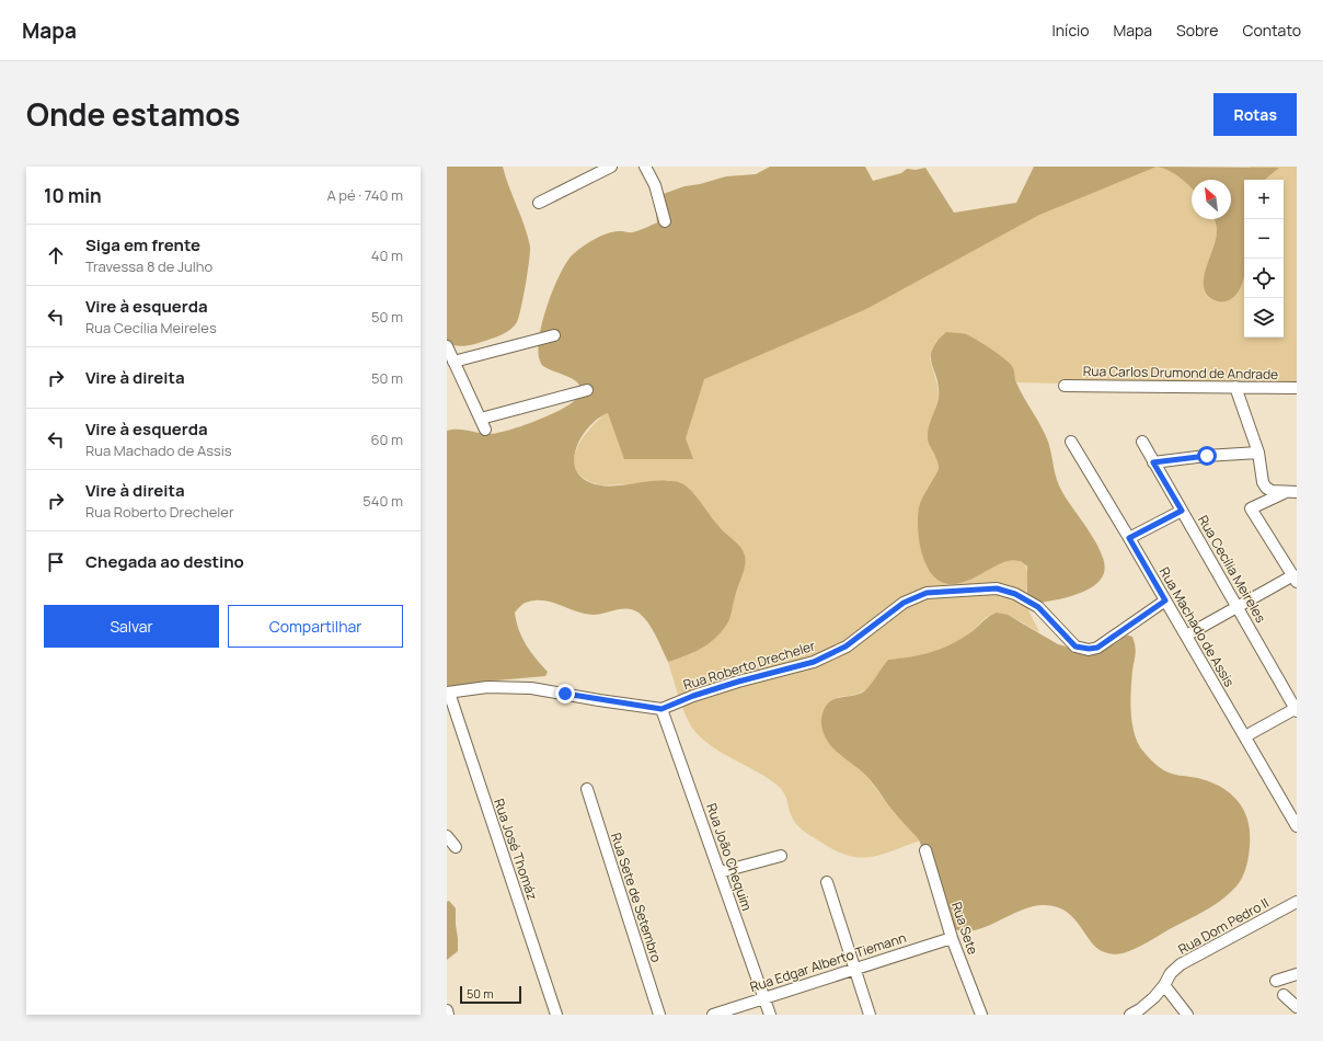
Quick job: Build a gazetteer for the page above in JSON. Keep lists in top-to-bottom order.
{
  "streets": {
    "street": [
      "Rua Carlos Drumond de Andrade",
      "Rua Cecília Meireles",
      "Rua Machado de Assis",
      "Rua Roberto Drecheler",
      "Rua José Thomáz",
      "Rua João Chequim",
      "Rua Sete de Setembro",
      "Rua Dom Pedro II",
      "Rua Sete",
      "Rua Edgar Alberto Tiemann"
    ]
  },
  "crossings": [
    ["Rua Machado de Assis", "Rua Roberto Drecheler"],
    ["Rua Roberto Drecheler", "Rua José Thomáz"],
    ["Rua Roberto Drecheler", "Rua João Chequim"],
    ["Rua João Chequim", "Rua Edgar Alberto Tiemann"],
    ["Rua Sete", "Rua Edgar Alberto Tiemann"]
  ],
  "scale_bar": "50 m",
  "north": "top left",
  "page": {
    "header": "Mapa",
    "nav": [
      "Início",
      "Mapa",
      "Sobre",
      "Contato"
    ],
    "title": "Onde estamos",
    "buttons": [
      "Rotas",
      ["Salvar", "Compartilhar"]
    ],
    "heading": ["10 min", "A pé · 740 m"],
    "map_buttons": ["+", "−"],
    "list": [
      ["Siga em frente", "Travessa 8 de Julho", "40 m"],
      ["Vire à esquerda", "Rua Cecília Meireles", "50 m"],
      ["Vire à direita", "50 m"],
      ["Vire à esquerda", "Rua Machado de Assis", "60 m"],
      ["Vire à direita", "Rua Roberto Drecheler", "540 m"],
      "Chegada ao destino"
    ],
    "scale": "50 m"
  }
}
